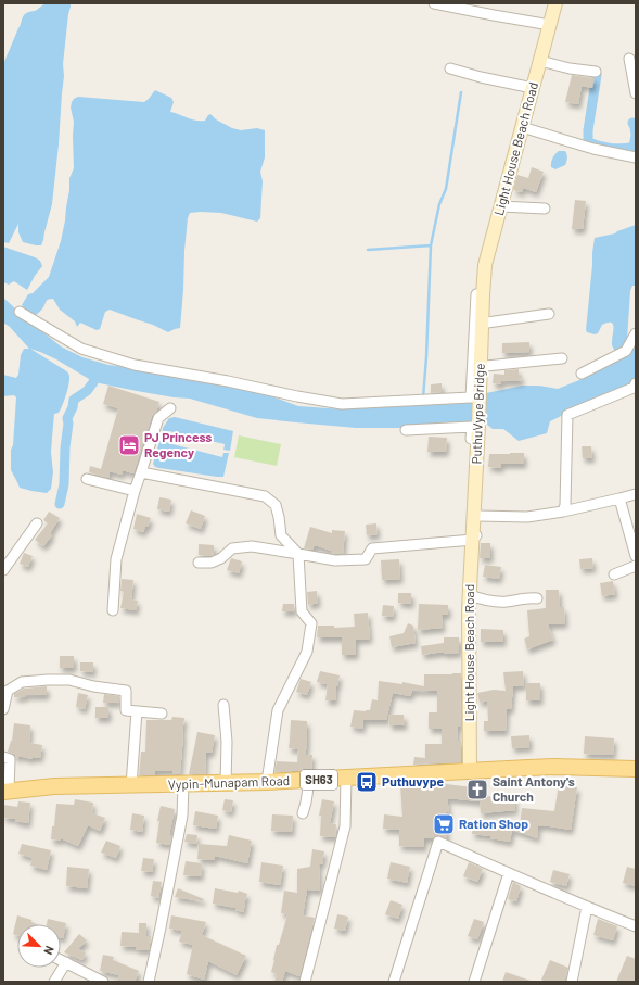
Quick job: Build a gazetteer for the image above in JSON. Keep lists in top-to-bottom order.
{
  "streets": {
    "main road": [
      "Light House Beach Road",
      "PuthuVype Bridge",
      "SH63",
      "Vypin-Munapam Road"
    ]
  },
  "crossings": [
    ["Light House Beach Road", "PuthuVype Bridge"],
    ["Light House Beach Road", "Vypin-Munapam Road"]
  ],
  "places": {
    "hotel": ["PJ Princess Regency"],
    "bus stop": ["Puthuvype"],
    "church": ["Saint Antony's Church"],
    "supermarket": ["Ration Shop"]
  },
  "north": "bottom right"
}
